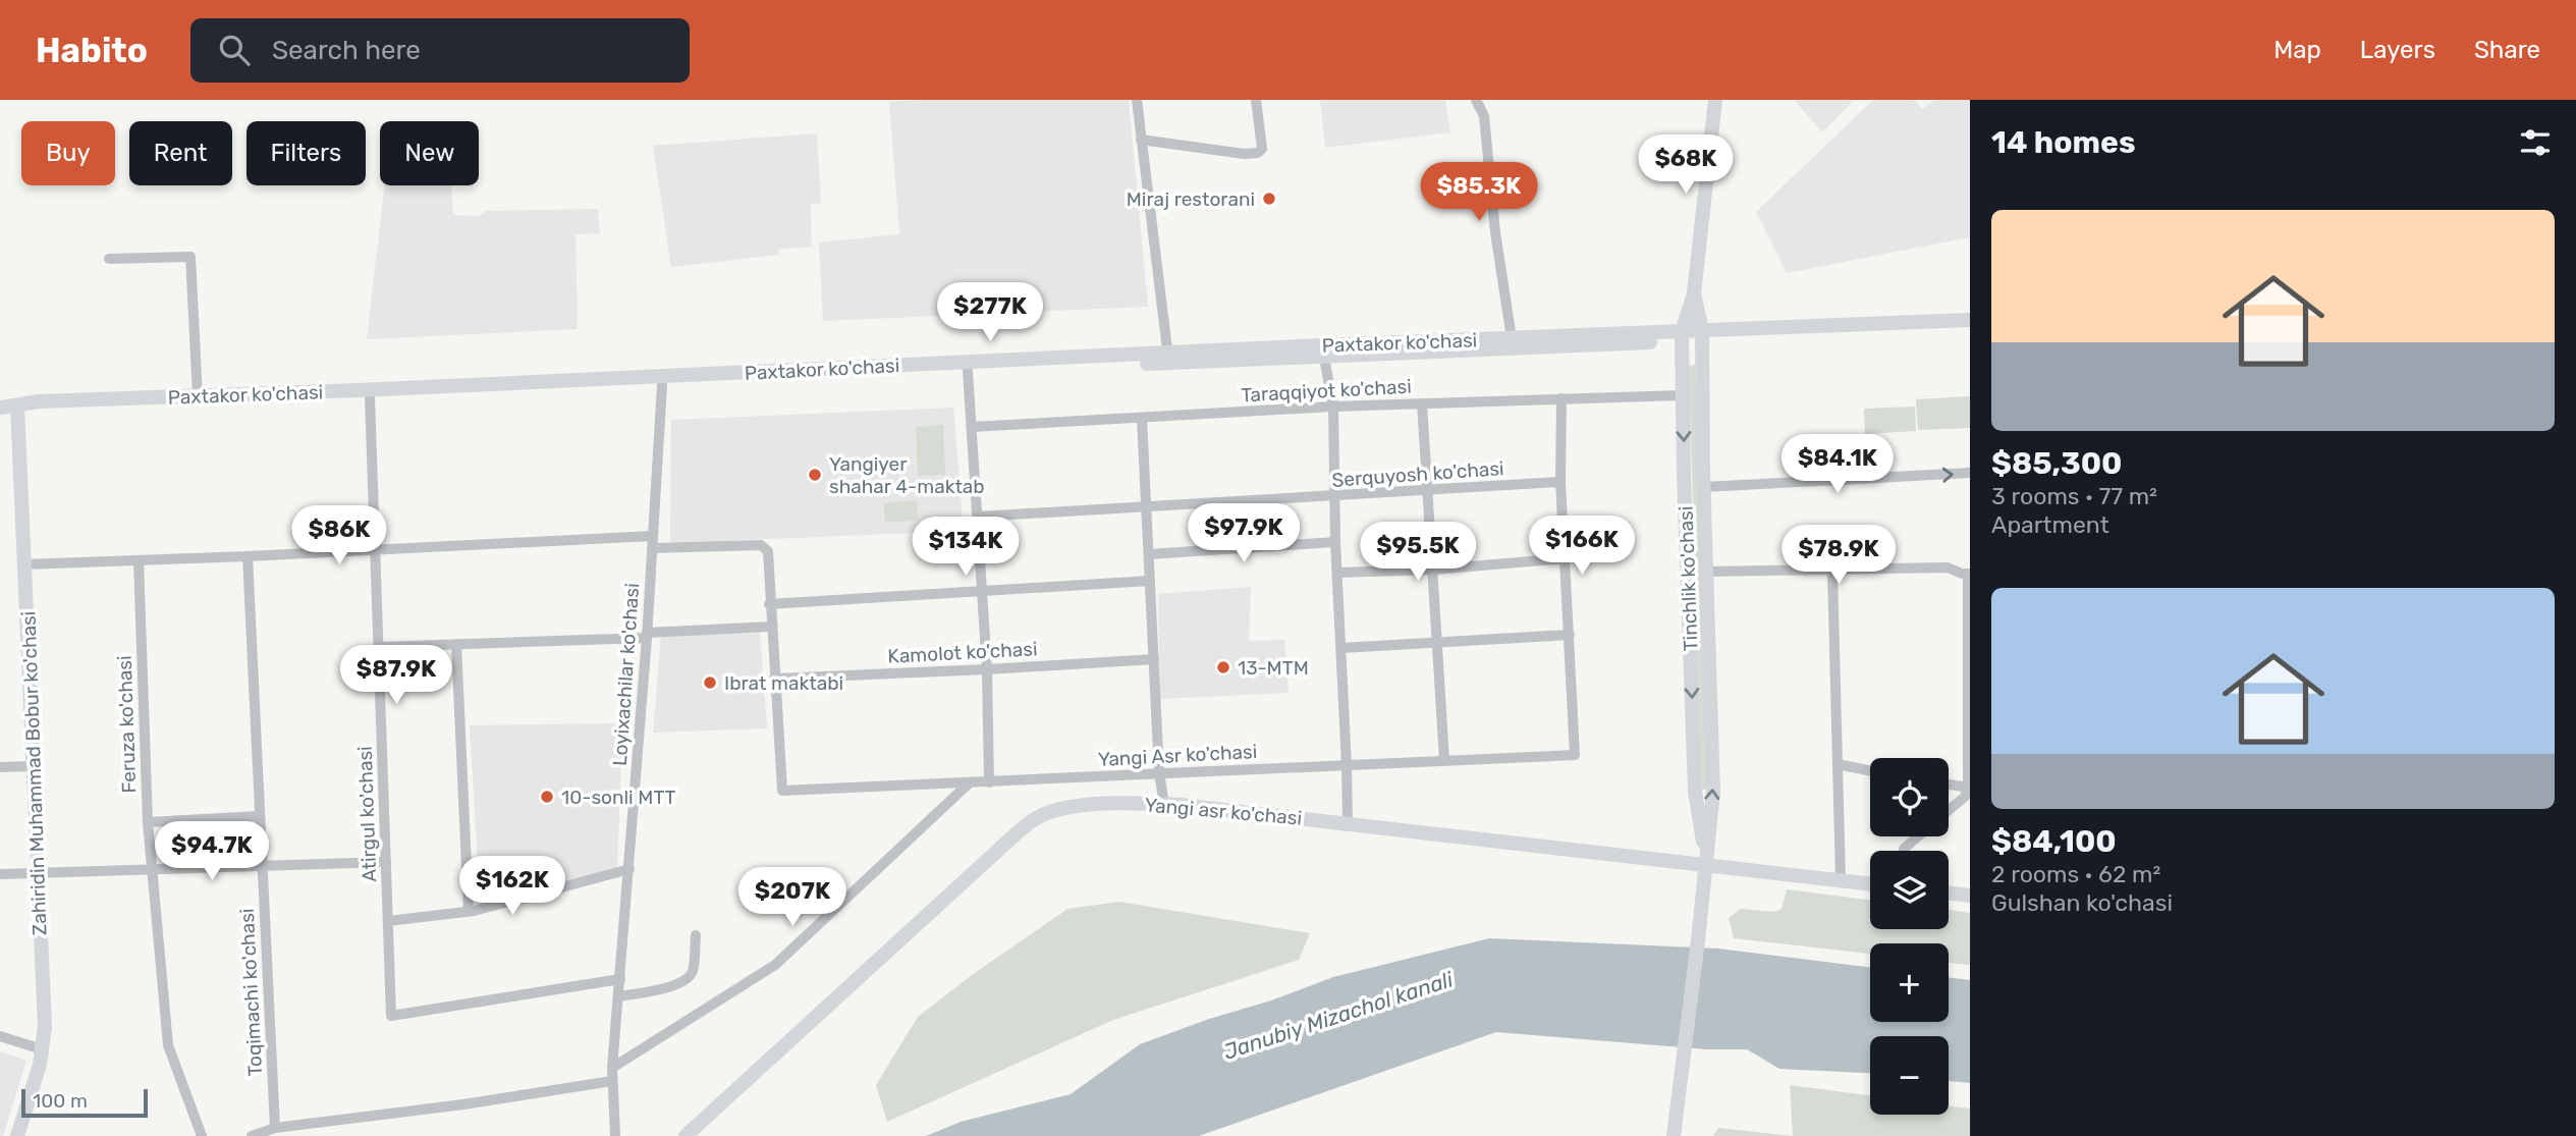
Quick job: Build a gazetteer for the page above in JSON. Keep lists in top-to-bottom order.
{
  "streets": {
    "main road": [
      "Paxtakor ko'chasi",
      "Tinchlik ko'chasi",
      "Zahiridin Muhammad Bobur ko'chasi",
      "Yangi asr ko'chasi"
    ],
    "street": [
      "Taraqqiyot ko'chasi",
      "Serquyosh ko'chasi",
      "Kamolot ko'chasi",
      "Loyixachilar ko'chasi",
      "Feruza ko'chasi",
      "Yangi Asr ko'chasi",
      "Atirgul ko'chasi",
      "Toqimachi ko'chasi"
    ]
  },
  "crossings": [
    ["Paxtakor ko'chasi", "Tinchlik ko'chasi"],
    ["Paxtakor ko'chasi", "Loyixachilar ko'chasi"],
    ["Paxtakor ko'chasi", "Zahiridin Muhammad Bobur ko'chasi"],
    ["Paxtakor ko'chasi", "Atirgul ko'chasi"],
    ["Taraqqiyot ko'chasi", "Tinchlik ko'chasi"],
    ["Tinchlik ko'chasi", "Yangi asr ko'chasi"],
    ["Kamolot ko'chasi", "Yangi Asr ko'chasi"],
    ["Loyixachilar ko'chasi", "Atirgul ko'chasi"]
  ],
  "water": ["Janubiy Mizachol kanali"],
  "places": [
    "Miraj restorani",
    "Yangiyer shahar 4-maktab",
    "13-MTM",
    "Ibrat maktabi",
    "10-sonli MTT"
  ],
  "scale_bar": "100 m",
  "page": {
    "header": "Habito",
    "search": "Search here",
    "nav": ["Map", "Layers", "Share"],
    "heading": "14 homes",
    "chip": [
      "Buy",
      "Rent",
      "Filters",
      "New"
    ],
    "price": [
      "$68K",
      "$85.3K",
      "$277K",
      "$84.1K",
      "$97.9K",
      "$86K",
      "$166K",
      "$134K",
      "$95.5K",
      "$78.9K",
      "$87.9K",
      "$94.7K",
      "$162K",
      "$207K"
    ],
    "list": [
      {
        "name": "$85,300",
        "note": "3 rooms · 77 m² · Apartment"
      },
      {
        "name": "$84,100",
        "note": "2 rooms · 62 m² · Gulshan ko'chasi"
      }
    ],
    "map_buttons": ["+", "−"],
    "scale": "100 m"
  }
}
